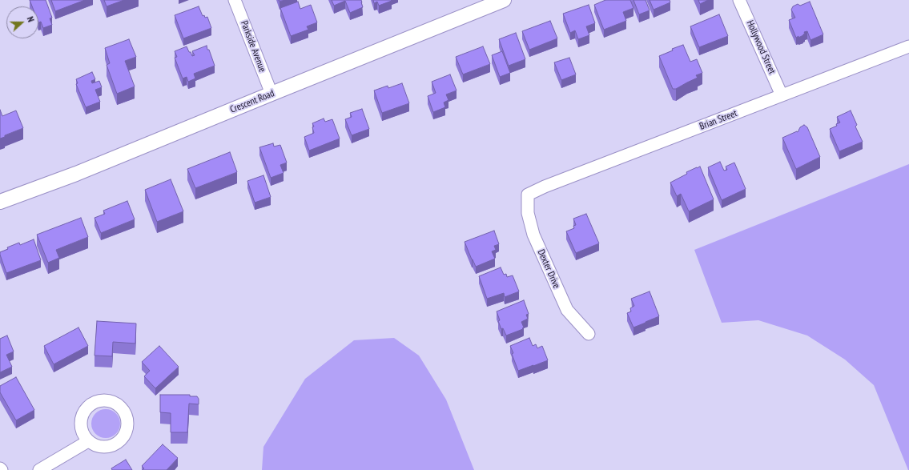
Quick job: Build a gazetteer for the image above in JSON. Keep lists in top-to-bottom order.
{
  "streets": {
    "street": [
      "Parkside Avenue",
      "Hollywood Street",
      "Crescent Road",
      "Brian Street",
      "Dexter Drive"
    ]
  },
  "crossings": [
    ["Parkside Avenue", "Crescent Road"],
    ["Hollywood Street", "Brian Street"],
    ["Brian Street", "Dexter Drive"]
  ],
  "north": "right"
}
